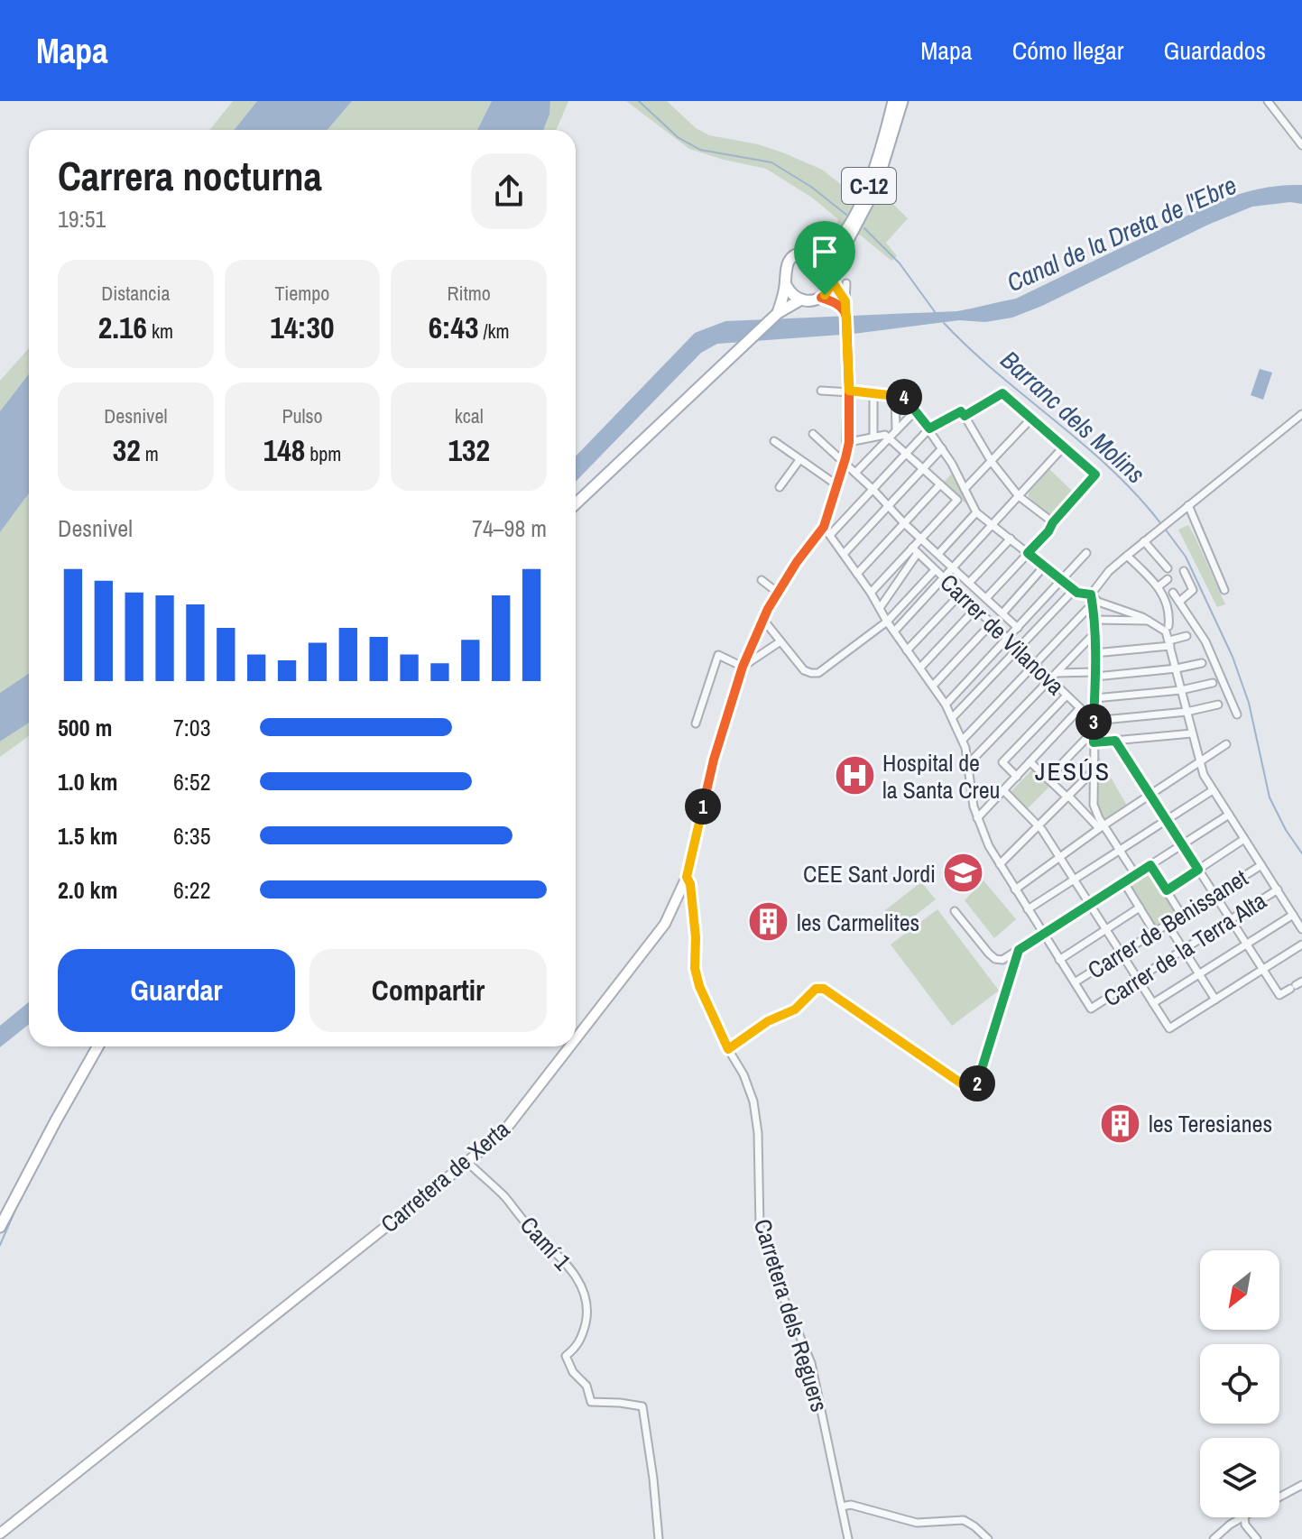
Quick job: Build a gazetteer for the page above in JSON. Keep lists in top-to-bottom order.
{
  "streets": {
    "main road": ["C-12", "Carretera de Xerta"],
    "street": [
      "Carrer de Vilanova",
      "Carrer de Benissanet",
      "Carrer de la Terra Alta",
      "Camí 1",
      "Carretera dels Reguers"
    ]
  },
  "crossings": [
    ["Carrer de Benissanet", "Carrer de la Terra Alta"],
    ["Carretera de Xerta", "Camí 1"],
    ["Carretera de Xerta", "Carretera dels Reguers"]
  ],
  "districts": ["JESÚS"],
  "water": ["Canal de la Dreta de l'Ebre", "Barranc dels Molins"],
  "places": {
    "hospital": ["Hospital de la Santa Creu"],
    "school or university": ["CEE Sant Jordi"],
    "building": ["les Carmelites", "les Teresianes"]
  },
  "north": "bottom left",
  "page": {
    "header": "Mapa",
    "nav": ["Mapa", "Cómo llegar", "Guardados"],
    "heading": ["Carrera nocturna", "19:51"],
    "stats": [
      ["Distancia", "2.16 km"],
      ["Tiempo", "14:30"],
      ["Ritmo", "6:43 /km"],
      ["Desnivel", "32 m"],
      ["Pulso", "148 bpm"],
      ["kcal", "132"]
    ],
    "pins": [
      "4",
      "3",
      "1",
      "2"
    ],
    "chart": ["Desnivel", "74–98 m"],
    "list": [
      {
        "name": "500 m",
        "note": "7:03"
      },
      {
        "name": "1.0 km",
        "note": "6:52"
      },
      {
        "name": "1.5 km",
        "note": "6:35"
      },
      {
        "name": "2.0 km",
        "note": "6:22"
      }
    ],
    "buttons": ["Guardar", "Compartir"]
  }
}
